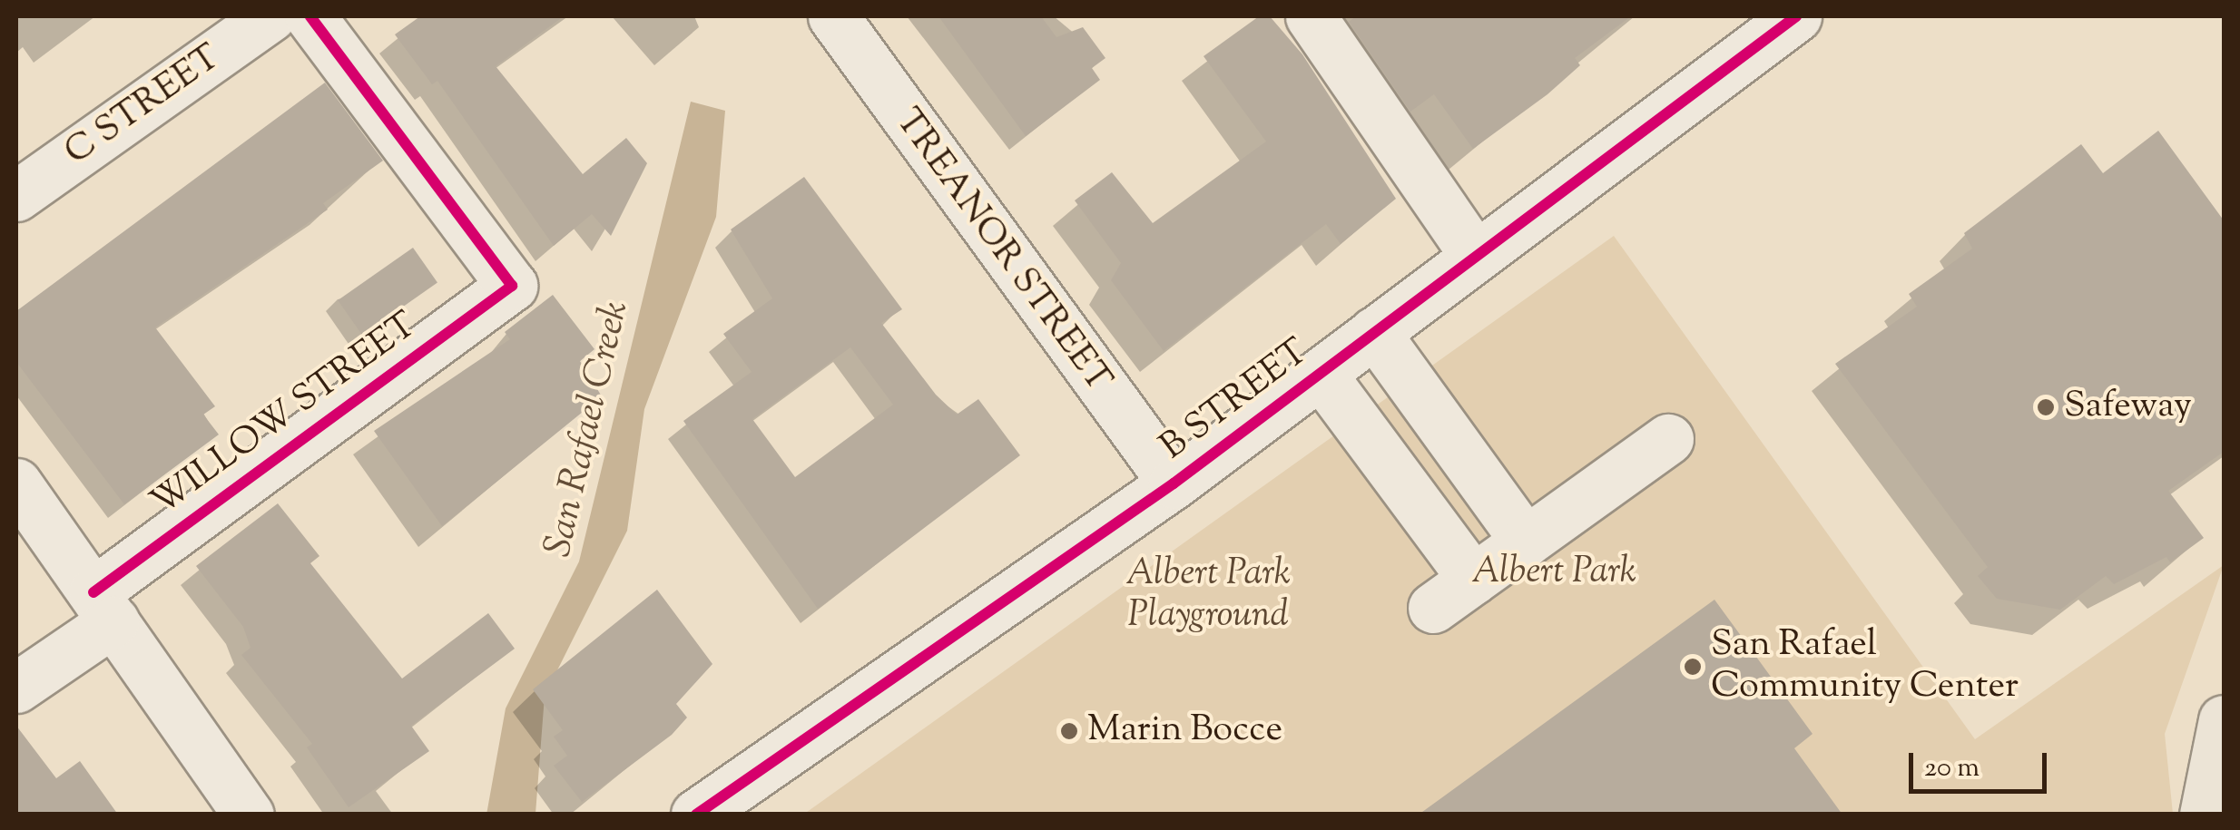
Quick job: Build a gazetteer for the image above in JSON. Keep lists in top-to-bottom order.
{
  "streets": {
    "street": [
      "C STREET",
      "TREANOR STREET",
      "B STREET",
      "WILLOW STREET"
    ]
  },
  "crossings": [
    ["TREANOR STREET", "B STREET"]
  ],
  "water": ["San Rafael Creek"],
  "parks": ["Albert Park", "Albert Park Playground"],
  "places": ["Safeway", "San Rafael Community Center", "Marin Bocce"],
  "scale_bar": "20 m"
}
